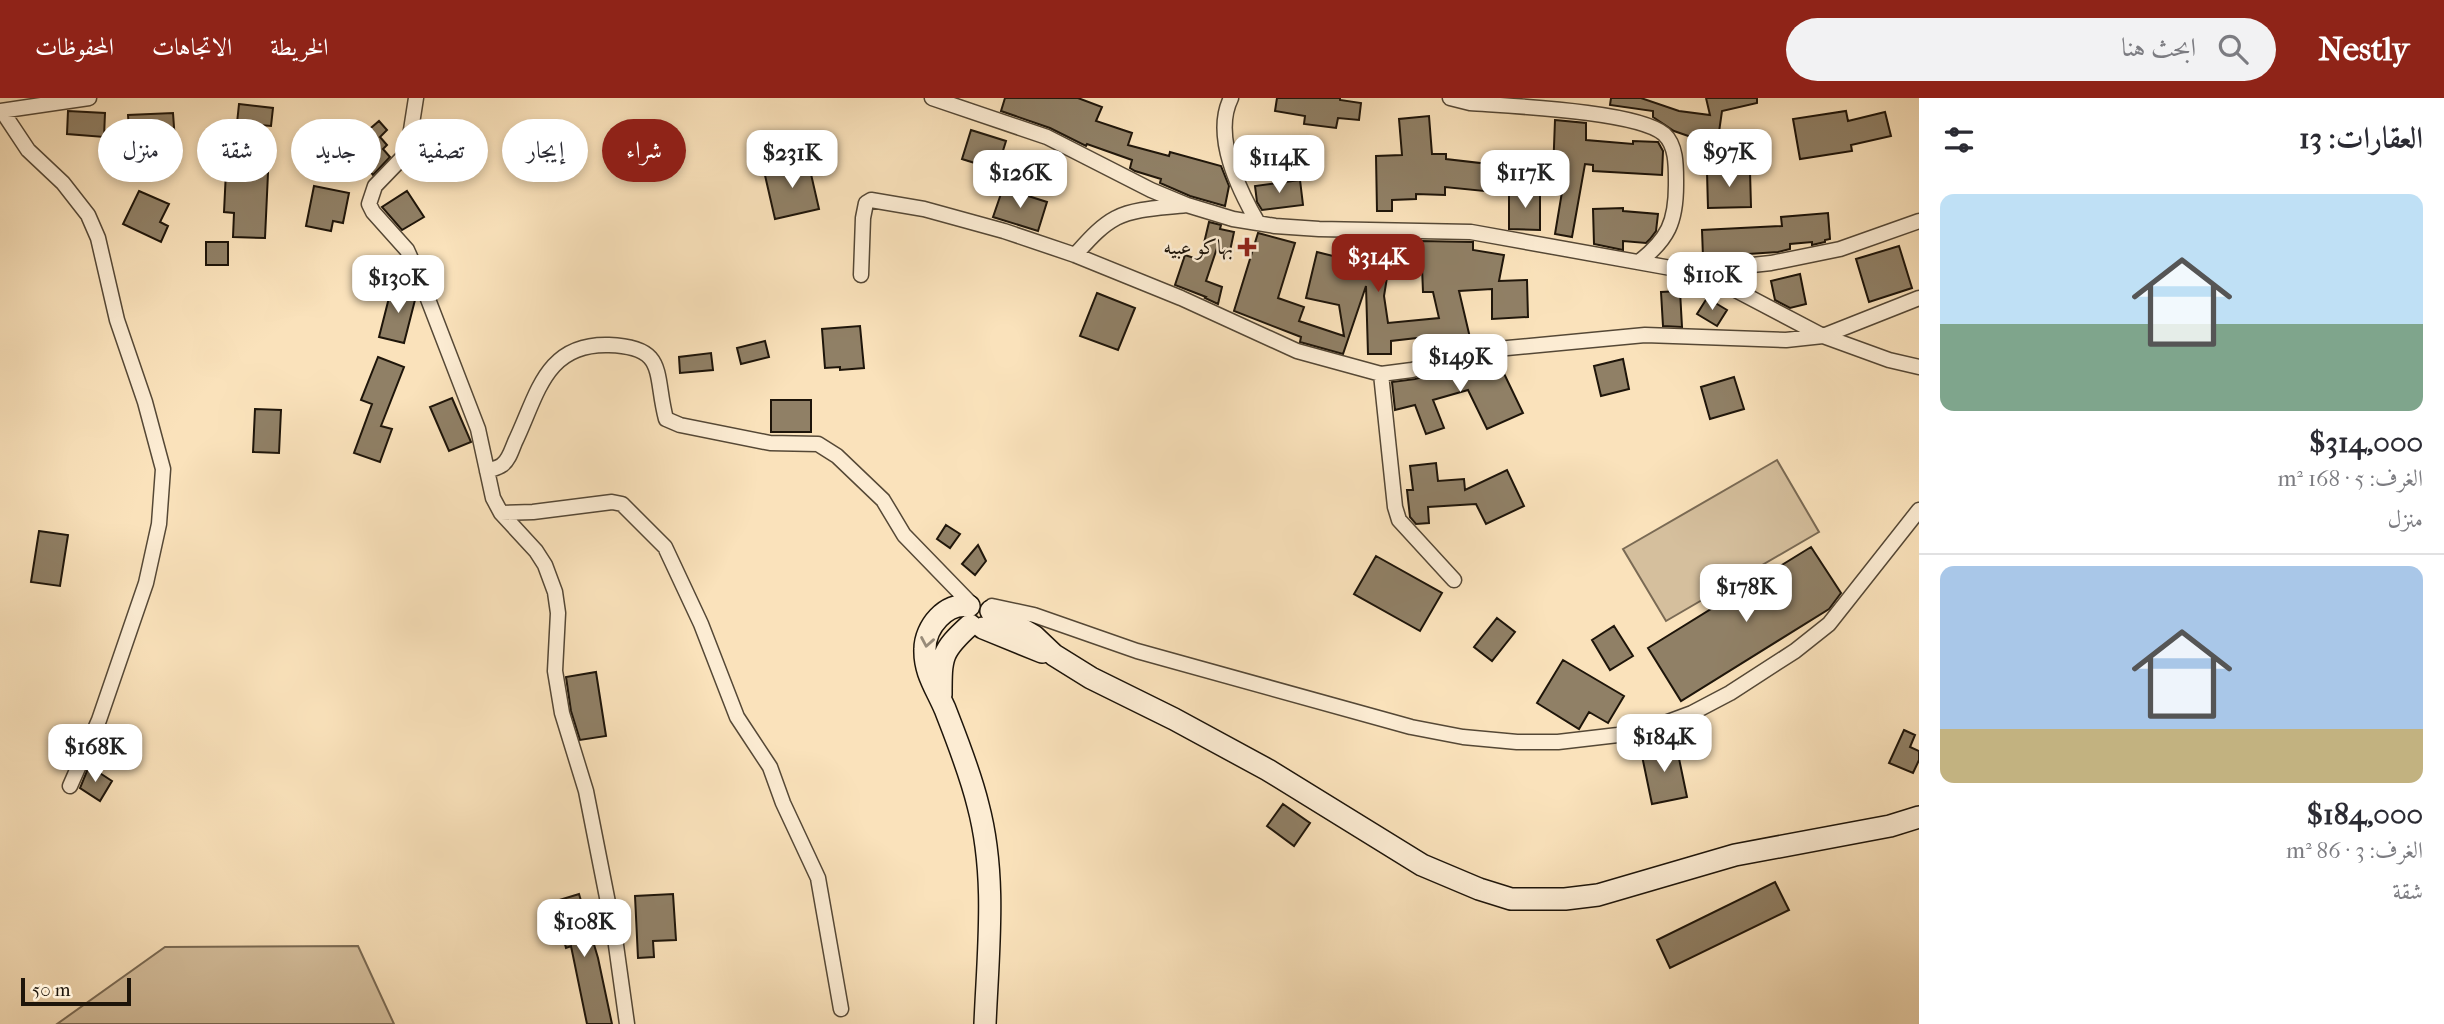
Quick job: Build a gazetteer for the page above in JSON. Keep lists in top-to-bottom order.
{
  "places": {
    "health": ["بهاكو عبيه"]
  },
  "scale_bar": "50 m",
  "page": {
    "header": "Nestly",
    "search": "ابحث هنا",
    "nav": ["الخريطة", "الاتجاهات", "المحفوظات"],
    "heading": "العقارات: 13",
    "chip": [
      "شراء",
      "إيجار",
      "تصفية",
      "جديد",
      "شقة",
      "منزل"
    ],
    "price": [
      "$97K",
      "$231K",
      "$114K",
      "$126K",
      "$117K",
      "$314K",
      "$110K",
      "$130K",
      "$149K",
      "$178K",
      "$184K",
      "$168K",
      "$108K"
    ],
    "list": [
      {
        "name": "$314,000",
        "note": "الغرف: 5 · 168 m² · منزل"
      },
      {
        "name": "$184,000",
        "note": "الغرف: 3 · 86 m² · شقة"
      }
    ],
    "scale": "50 m"
  }
}
